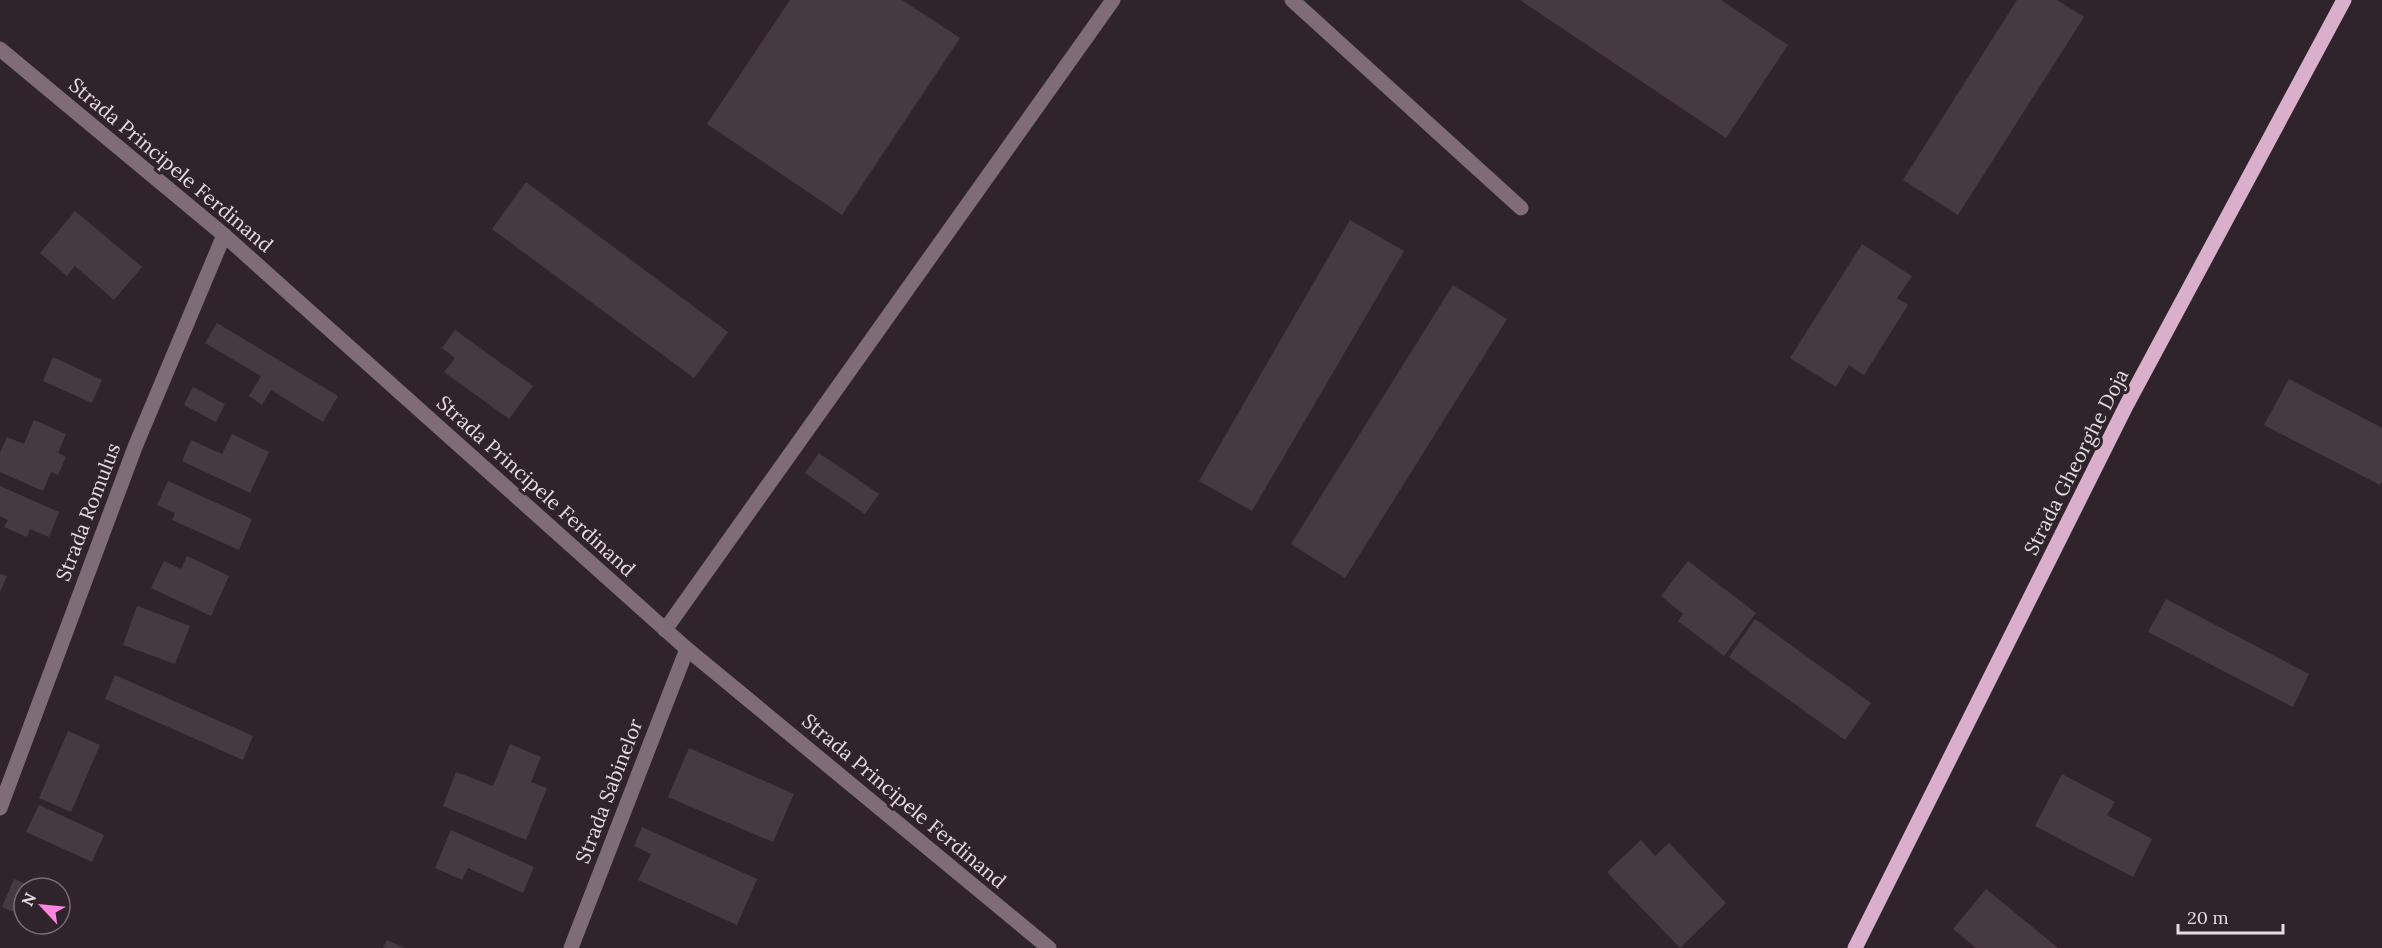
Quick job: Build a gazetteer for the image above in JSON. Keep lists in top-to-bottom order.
{
  "streets": {
    "main road": ["Strada Gheorghe Doja"],
    "street": ["Strada Principele Ferdinand", "Strada Romulus", "Strada Sabinelor"]
  },
  "crossings": [
    ["Strada Principele Ferdinand", "Strada Romulus"],
    ["Strada Principele Ferdinand", "Strada Sabinelor"]
  ],
  "scale_bar": "20 m",
  "north": "top left"
}
